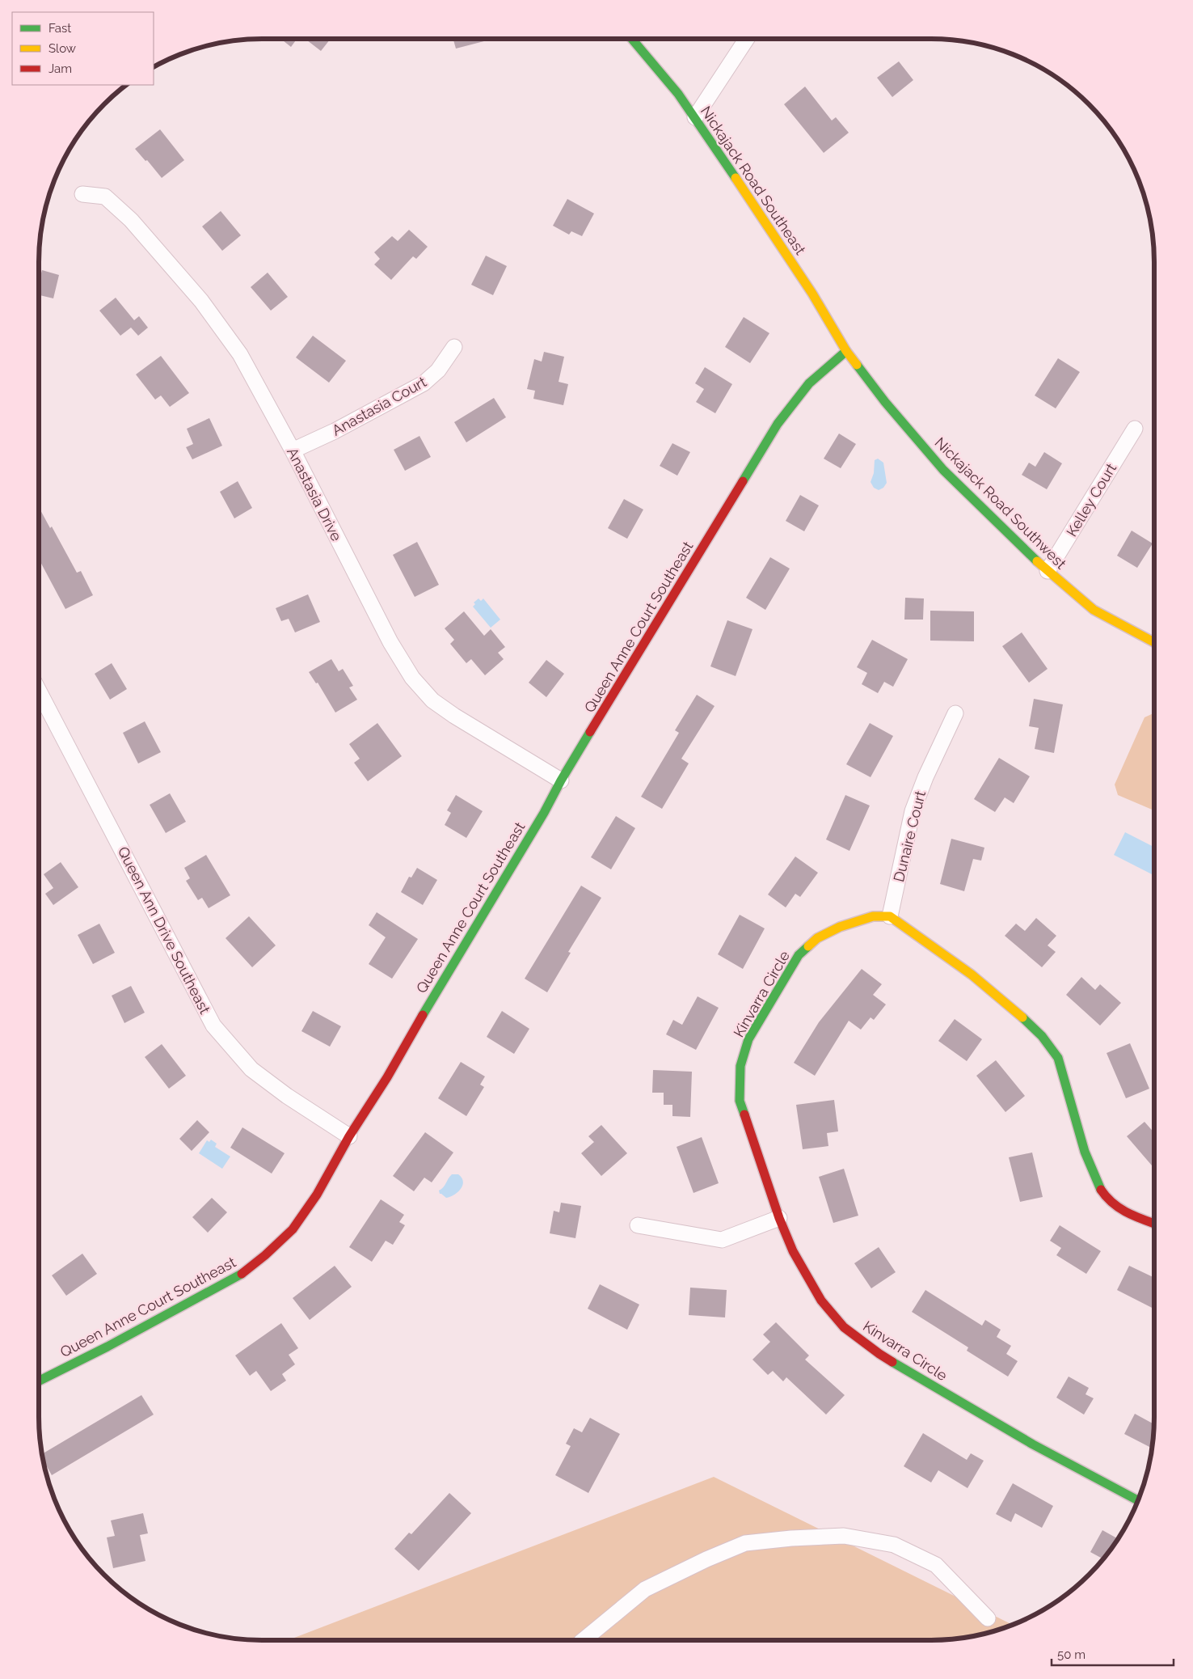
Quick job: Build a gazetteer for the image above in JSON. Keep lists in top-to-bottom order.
{
  "streets": {
    "street": [
      "Nickajack Road Southeast",
      "Anastasia Court",
      "Anastasia Drive",
      "Kelley Court",
      "Nickajack Road Southwest",
      "Queen Anne Court Southeast",
      "Dunaire Court",
      "Queen Ann Drive Southeast",
      "Kinvarra Circle"
    ]
  },
  "crossings": [
    ["Nickajack Road Southeast", "Nickajack Road Southwest"],
    ["Nickajack Road Southeast", "Queen Anne Court Southeast"],
    ["Anastasia Court", "Anastasia Drive"],
    ["Anastasia Drive", "Queen Anne Court Southeast"],
    ["Kelley Court", "Nickajack Road Southwest"],
    ["Nickajack Road Southwest", "Queen Anne Court Southeast"],
    ["Queen Anne Court Southeast", "Queen Ann Drive Southeast"],
    ["Dunaire Court", "Kinvarra Circle"]
  ],
  "legend": ["Fast", "Slow", "Jam"],
  "scale_bar": "50 m"
}
